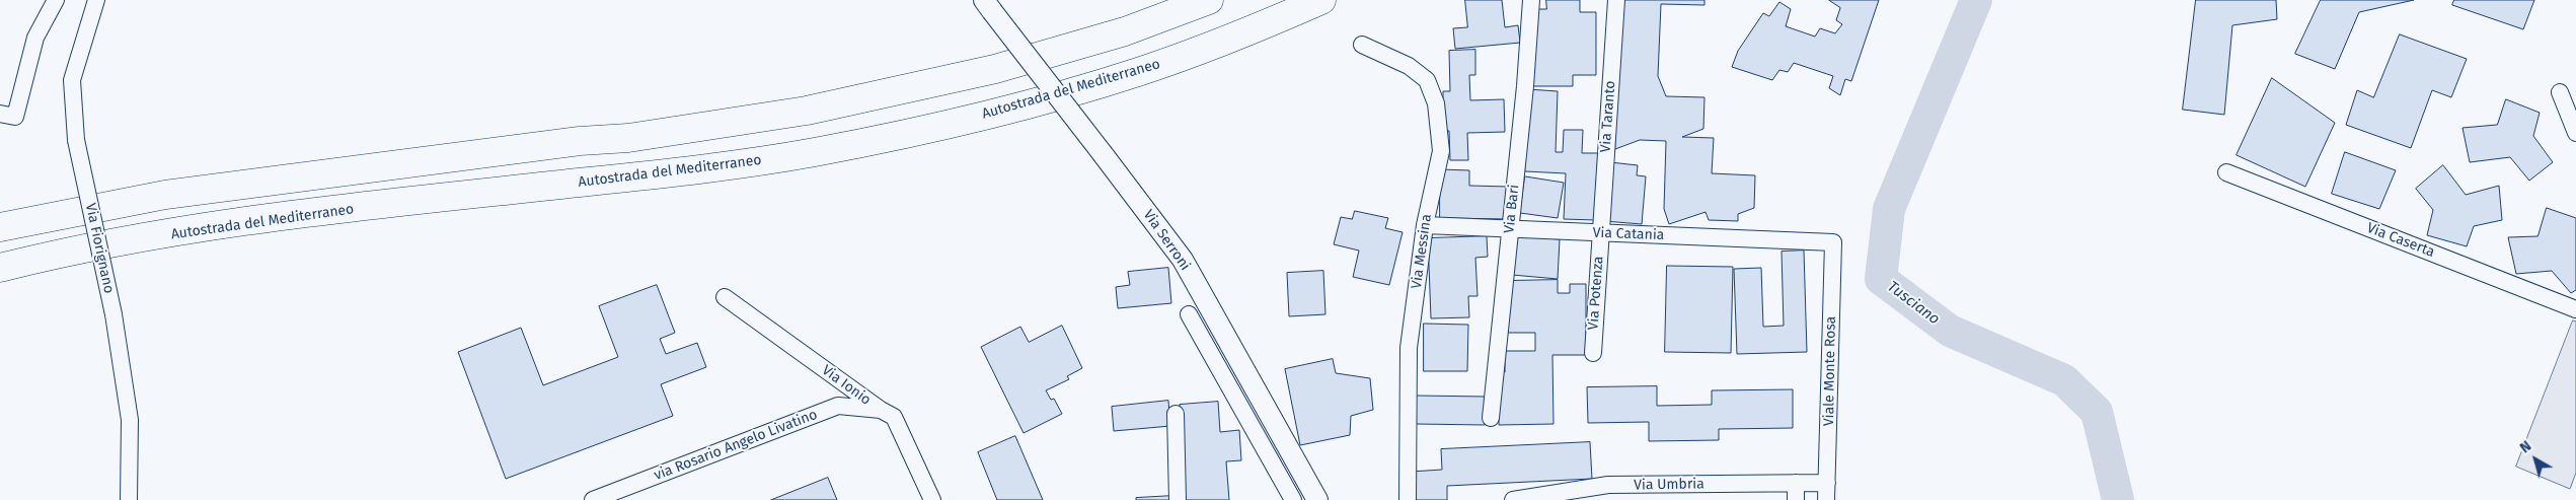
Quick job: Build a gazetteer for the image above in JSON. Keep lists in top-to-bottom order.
{
  "streets": {
    "highway": ["Autostrada del Mediterraneo"],
    "street": [
      "Via Taranto",
      "Via Bari",
      "Via Catania",
      "Via Serroni",
      "Via Caserta",
      "Via Fiorignano",
      "Via Messina",
      "Via Potenza",
      "Viale Monte Rosa",
      "Via Ionio",
      "via Rosario Angelo Livatino",
      "Via Umbria"
    ]
  },
  "crossings": [
    ["Via Taranto", "Via Catania"],
    ["Via Taranto", "Via Potenza"],
    ["Via Bari", "Via Catania"],
    ["Via Catania", "Via Messina"],
    ["Via Catania", "Via Potenza"],
    ["Via Catania", "Viale Monte Rosa"],
    ["Viale Monte Rosa", "Via Umbria"],
    ["Via Ionio", "via Rosario Angelo Livatino"]
  ],
  "water": ["Tusciano"],
  "north": "top left"
}
